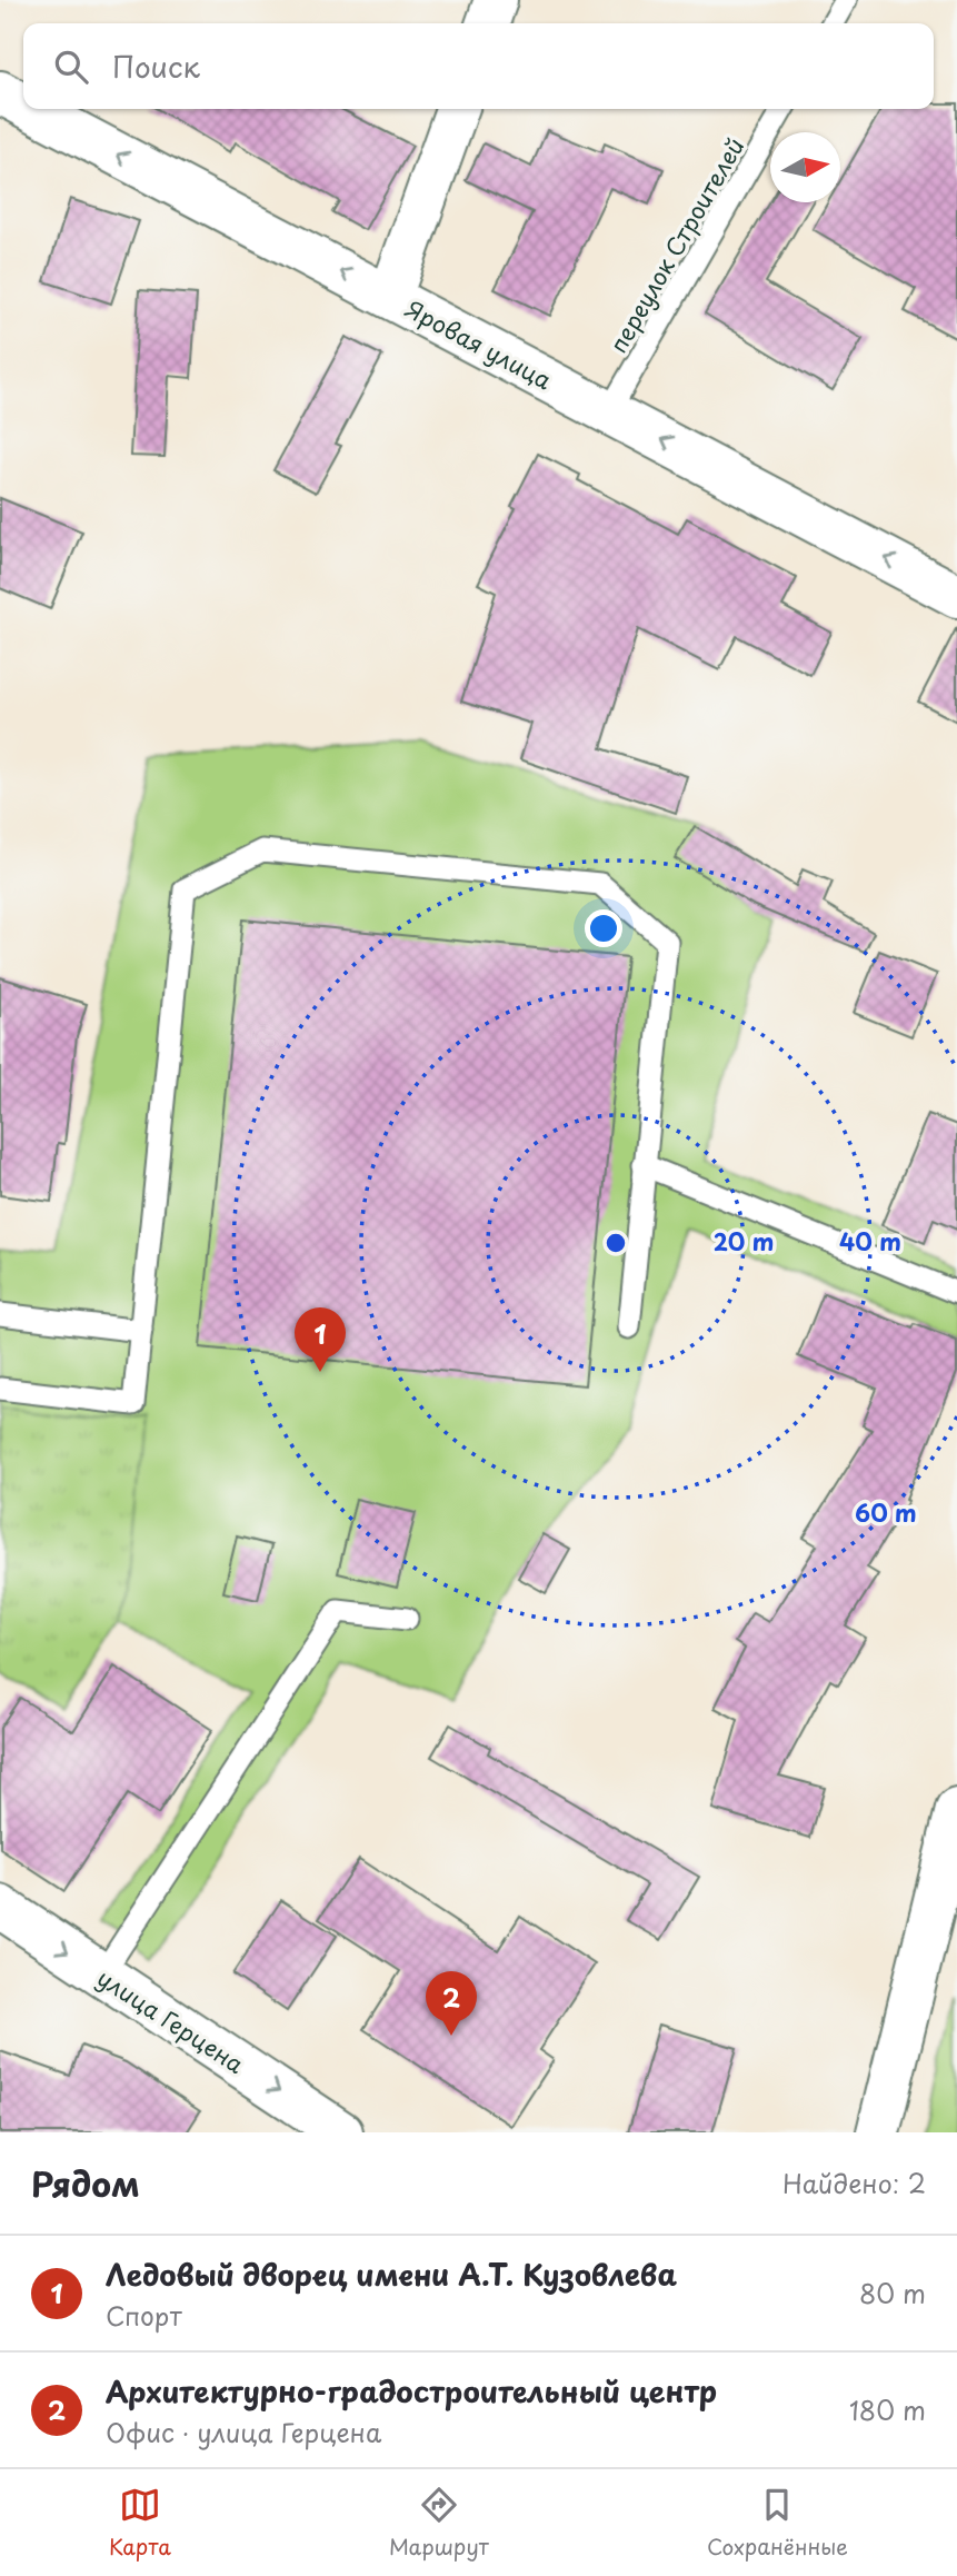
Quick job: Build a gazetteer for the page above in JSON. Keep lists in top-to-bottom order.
{
  "streets": {
    "street": ["Яровая улица", "улица Герцена"],
    "lane": ["переулок Строителей"]
  },
  "crossings": [
    ["переулок Строителей", "Яровая улица"]
  ],
  "one_way": ["Яровая улица", "улица Герцена"],
  "north": "right",
  "page": {
    "search": "Поиск",
    "pins": ["1", "2"],
    "heading": ["Рядом", "Найдено: 2"],
    "list": [
      {
        "mark": "1",
        "name": "Ледовый дворец имени А.Т. Кузовлева",
        "note": "Спорт",
        "value": "80 m"
      },
      {
        "mark": "2",
        "name": "Архитектурно-градостроительный центр",
        "note": "Офис · улица Герцена",
        "value": "180 m"
      }
    ],
    "nav": ["Карта", "Маршрут", "Сохранённые"]
  },
  "rings": ["20 m", "40 m", "60 m"]
}
